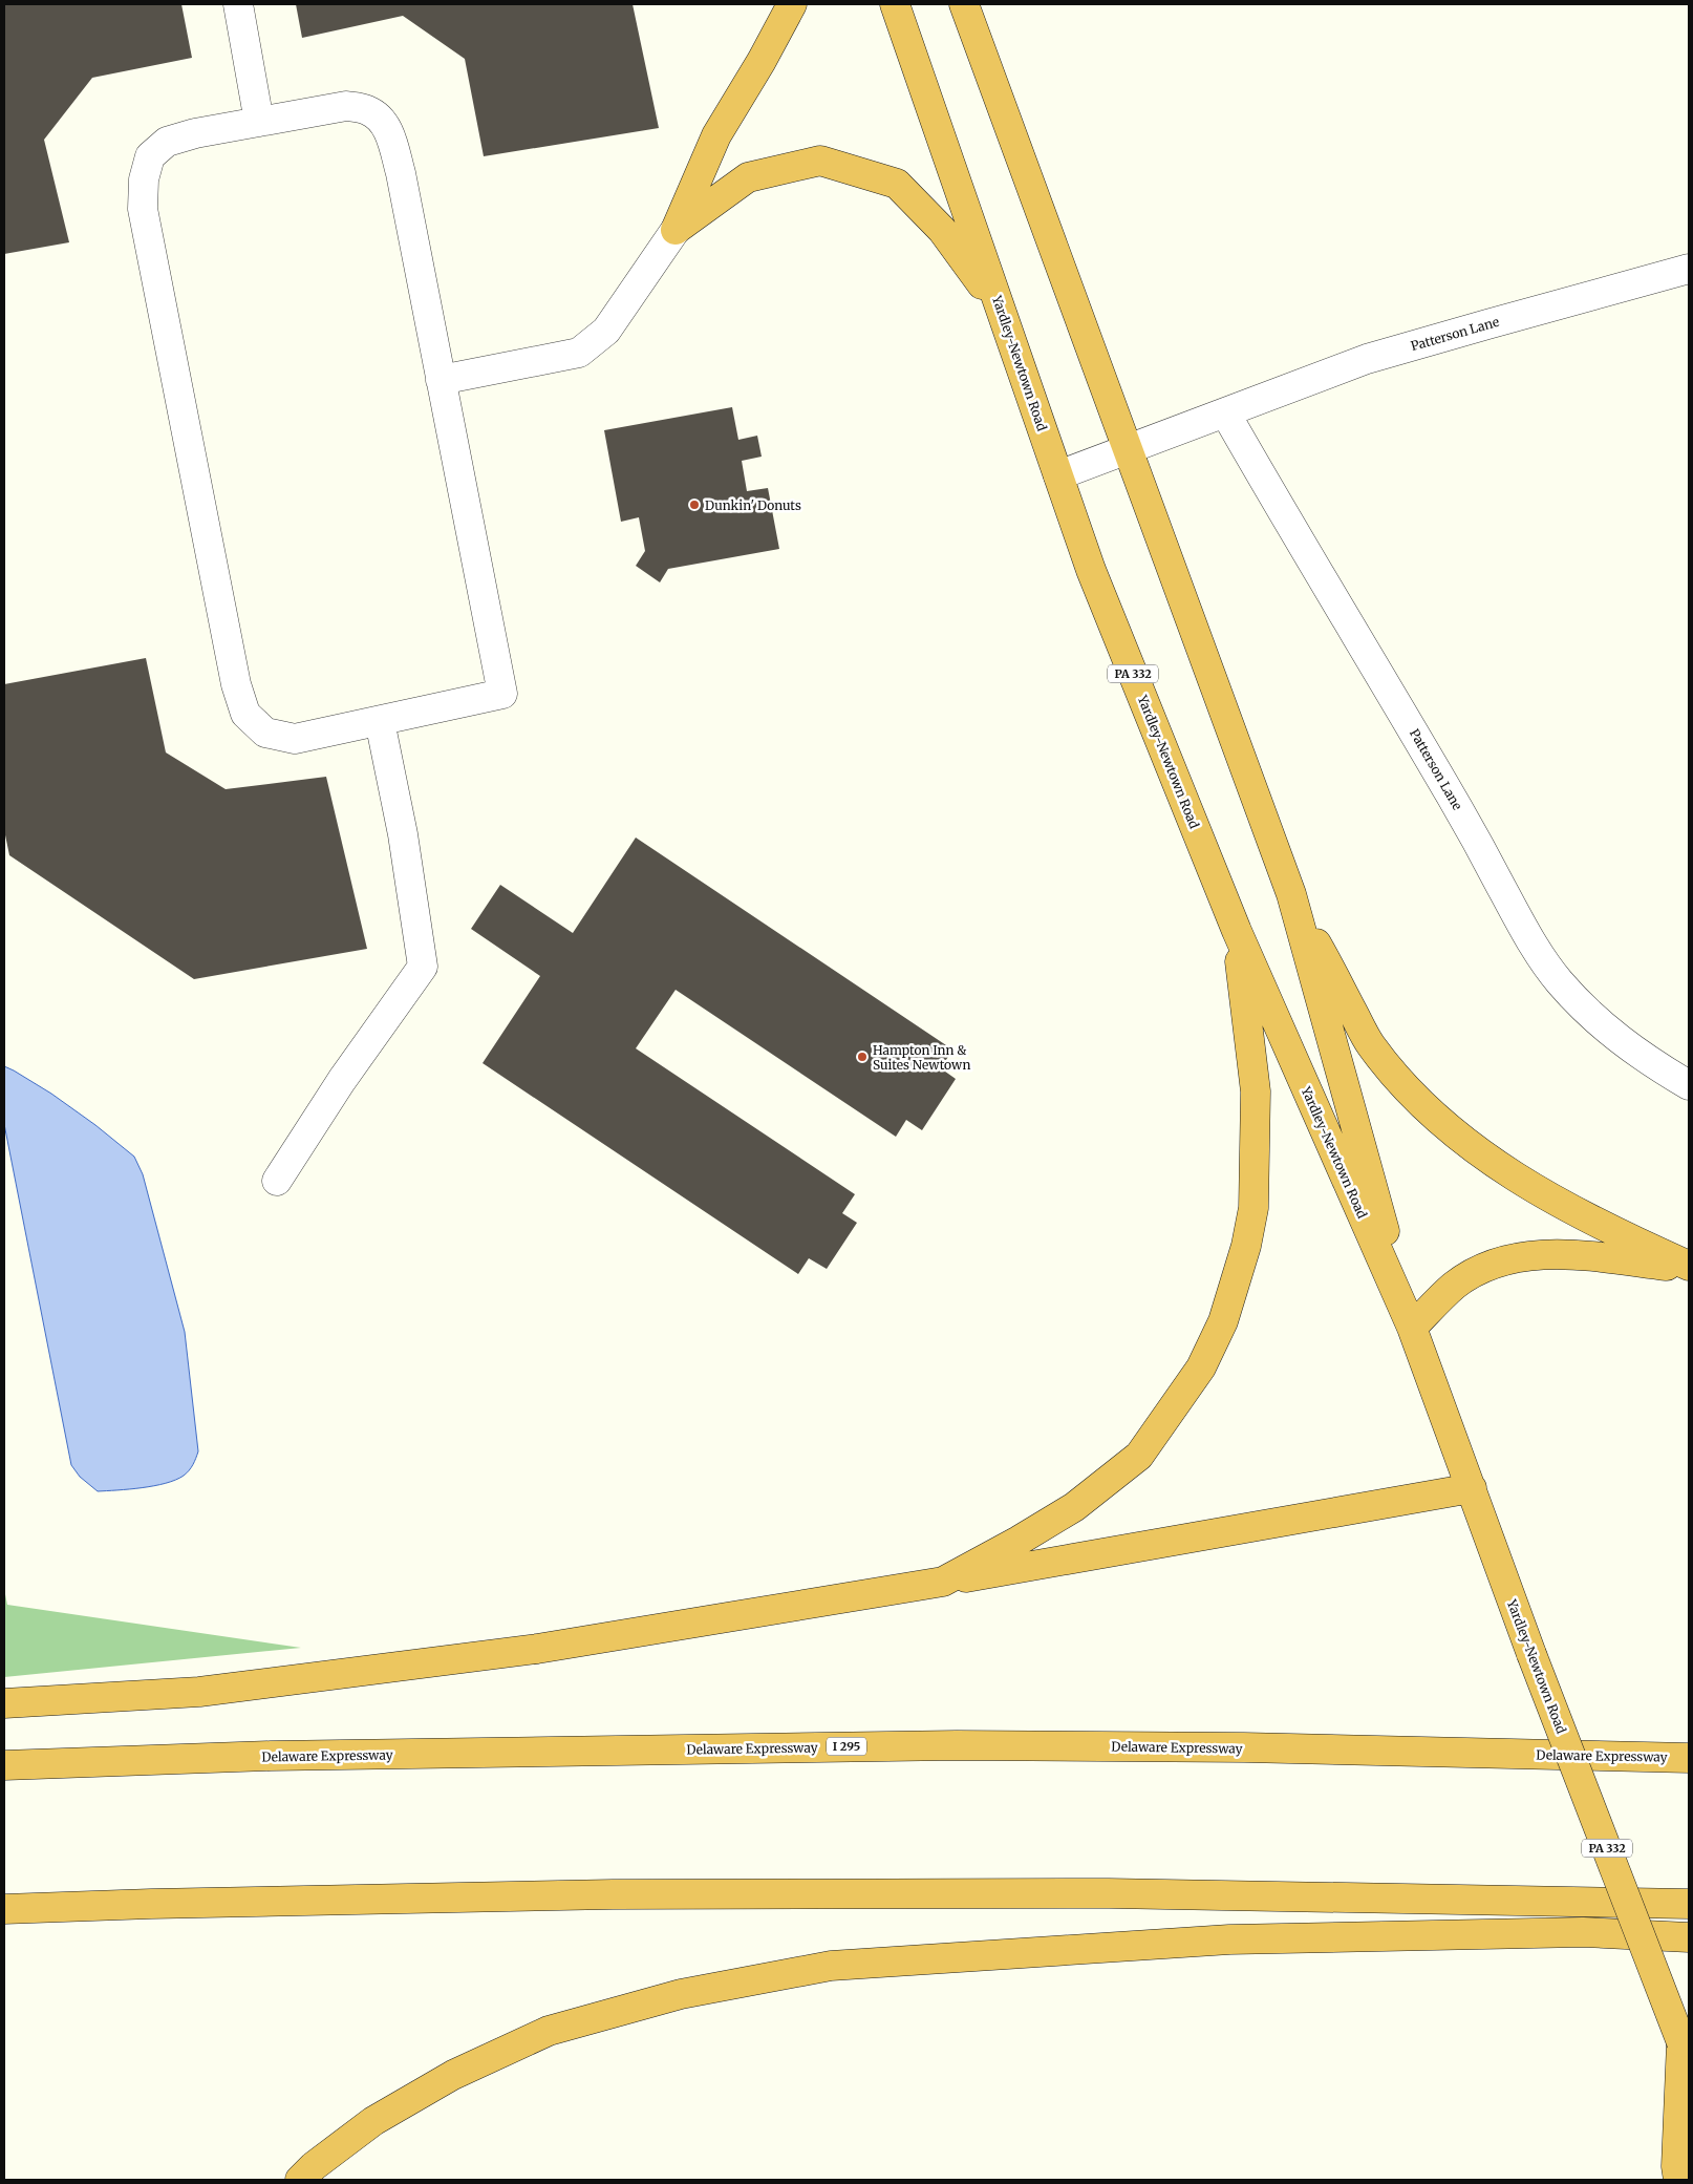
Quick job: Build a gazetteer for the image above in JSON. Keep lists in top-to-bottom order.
{
  "streets": {
    "highway": [
      "Yardley-Newtown Road",
      "PA 332",
      "I 295",
      "Delaware Expressway"
    ],
    "street": ["Patterson Lane"]
  },
  "crossings": [
    ["Patterson Lane", "Yardley-Newtown Road"]
  ],
  "places": ["Dunkin' Donuts", "Hampton Inn & Suites Newtown"]
}
